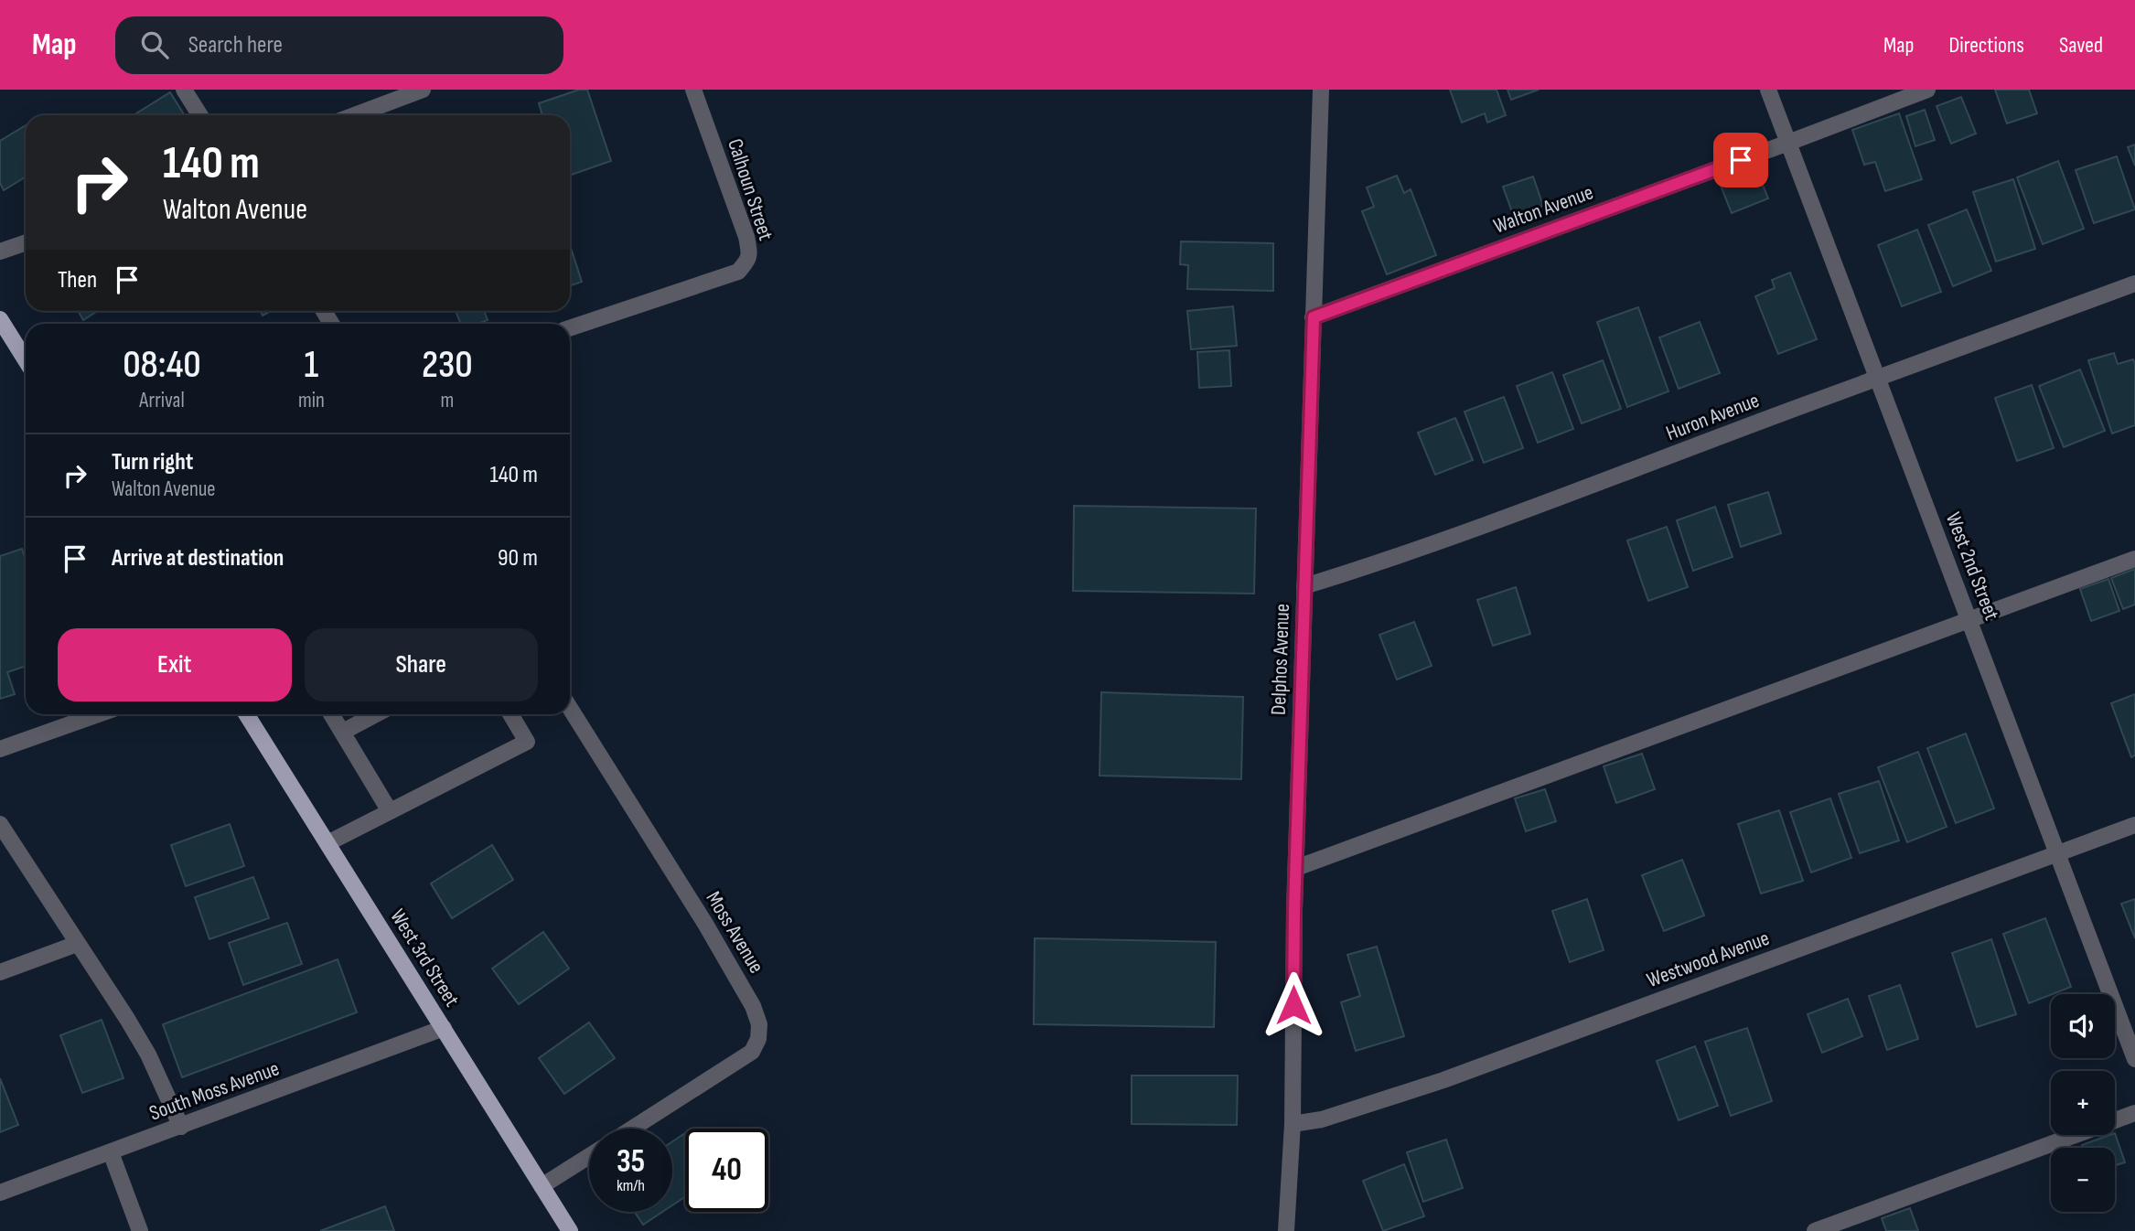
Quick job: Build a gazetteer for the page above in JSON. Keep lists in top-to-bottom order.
{
  "streets": {
    "main road": ["West 3rd Street"],
    "street": [
      "Calhoun Street",
      "Walton Avenue",
      "Huron Avenue",
      "West 2nd Street",
      "Delphos Avenue",
      "Moss Avenue",
      "Westwood Avenue",
      "South Moss Avenue"
    ]
  },
  "crossings": [
    ["Walton Avenue", "West 2nd Street"],
    ["Walton Avenue", "Delphos Avenue"],
    ["Huron Avenue", "West 2nd Street"],
    ["Huron Avenue", "Delphos Avenue"],
    ["West 2nd Street", "Westwood Avenue"],
    ["Delphos Avenue", "Westwood Avenue"],
    ["West 3rd Street", "South Moss Avenue"]
  ],
  "page": {
    "header": "Map",
    "search": "Search here",
    "nav": ["Map", "Directions", "Saved"],
    "turn": ["140 m", "Walton Avenue"],
    "then": "Then",
    "eta": [
      "08:40",
      "Arrival",
      "1",
      "min",
      "230",
      "m"
    ],
    "list": [
      {
        "name": "Turn right",
        "note": "Walton Avenue",
        "value": "140 m"
      },
      {
        "name": "Arrive at destination",
        "value": "90 m"
      }
    ],
    "buttons": ["Exit", "Share"],
    "map_buttons": ["+", "−"],
    "speed": "35 km/h",
    "limit": "40"
  }
}
